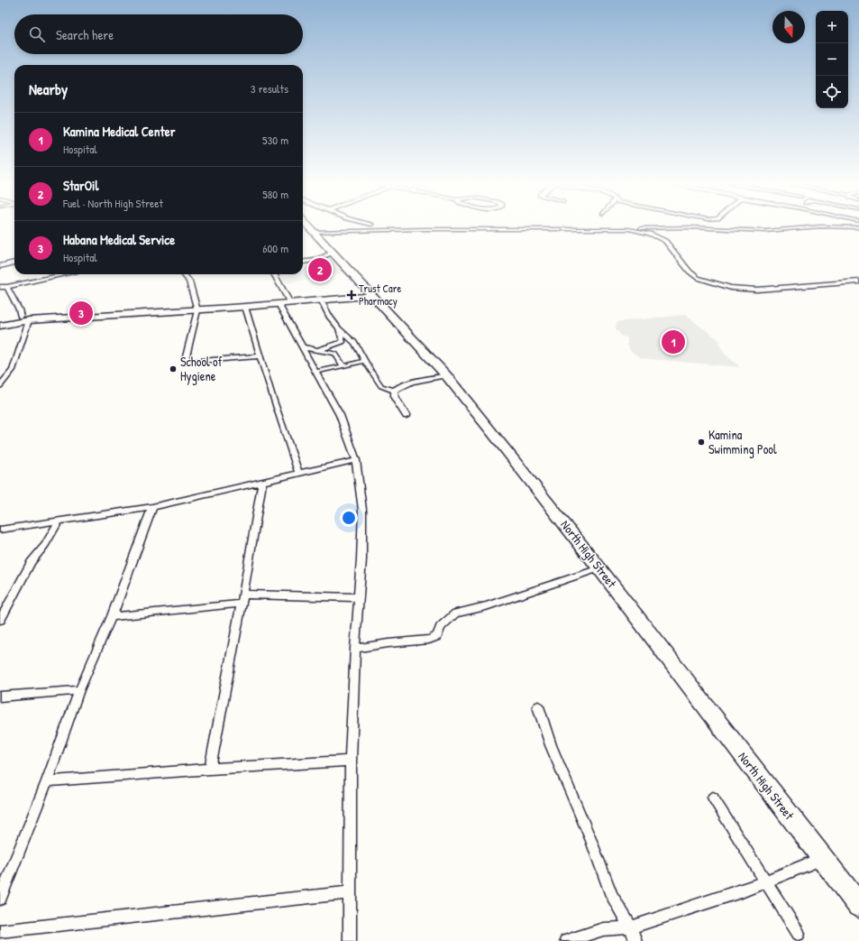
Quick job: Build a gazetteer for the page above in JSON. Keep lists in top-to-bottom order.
{
  "streets": {
    "highway": ["North High Street"]
  },
  "places": {
    "health": ["Trust Care Pharmacy"],
    "other": ["School of Hygiene", "Kamina Swimming Pool"]
  },
  "north": "bottom",
  "page": {
    "map_buttons": ["+", "−"],
    "search": "Search here",
    "heading": ["Nearby", "3 results"],
    "list": [
      {
        "mark": "1",
        "name": "Kamina Medical Center",
        "note": "Hospital",
        "value": "530 m"
      },
      {
        "mark": "2",
        "name": "StarOil",
        "note": "Fuel · North High Street",
        "value": "580 m"
      },
      {
        "mark": "3",
        "name": "Habana Medical Service",
        "note": "Hospital",
        "value": "600 m"
      }
    ],
    "pins": ["2", "3", "1"]
  }
}
